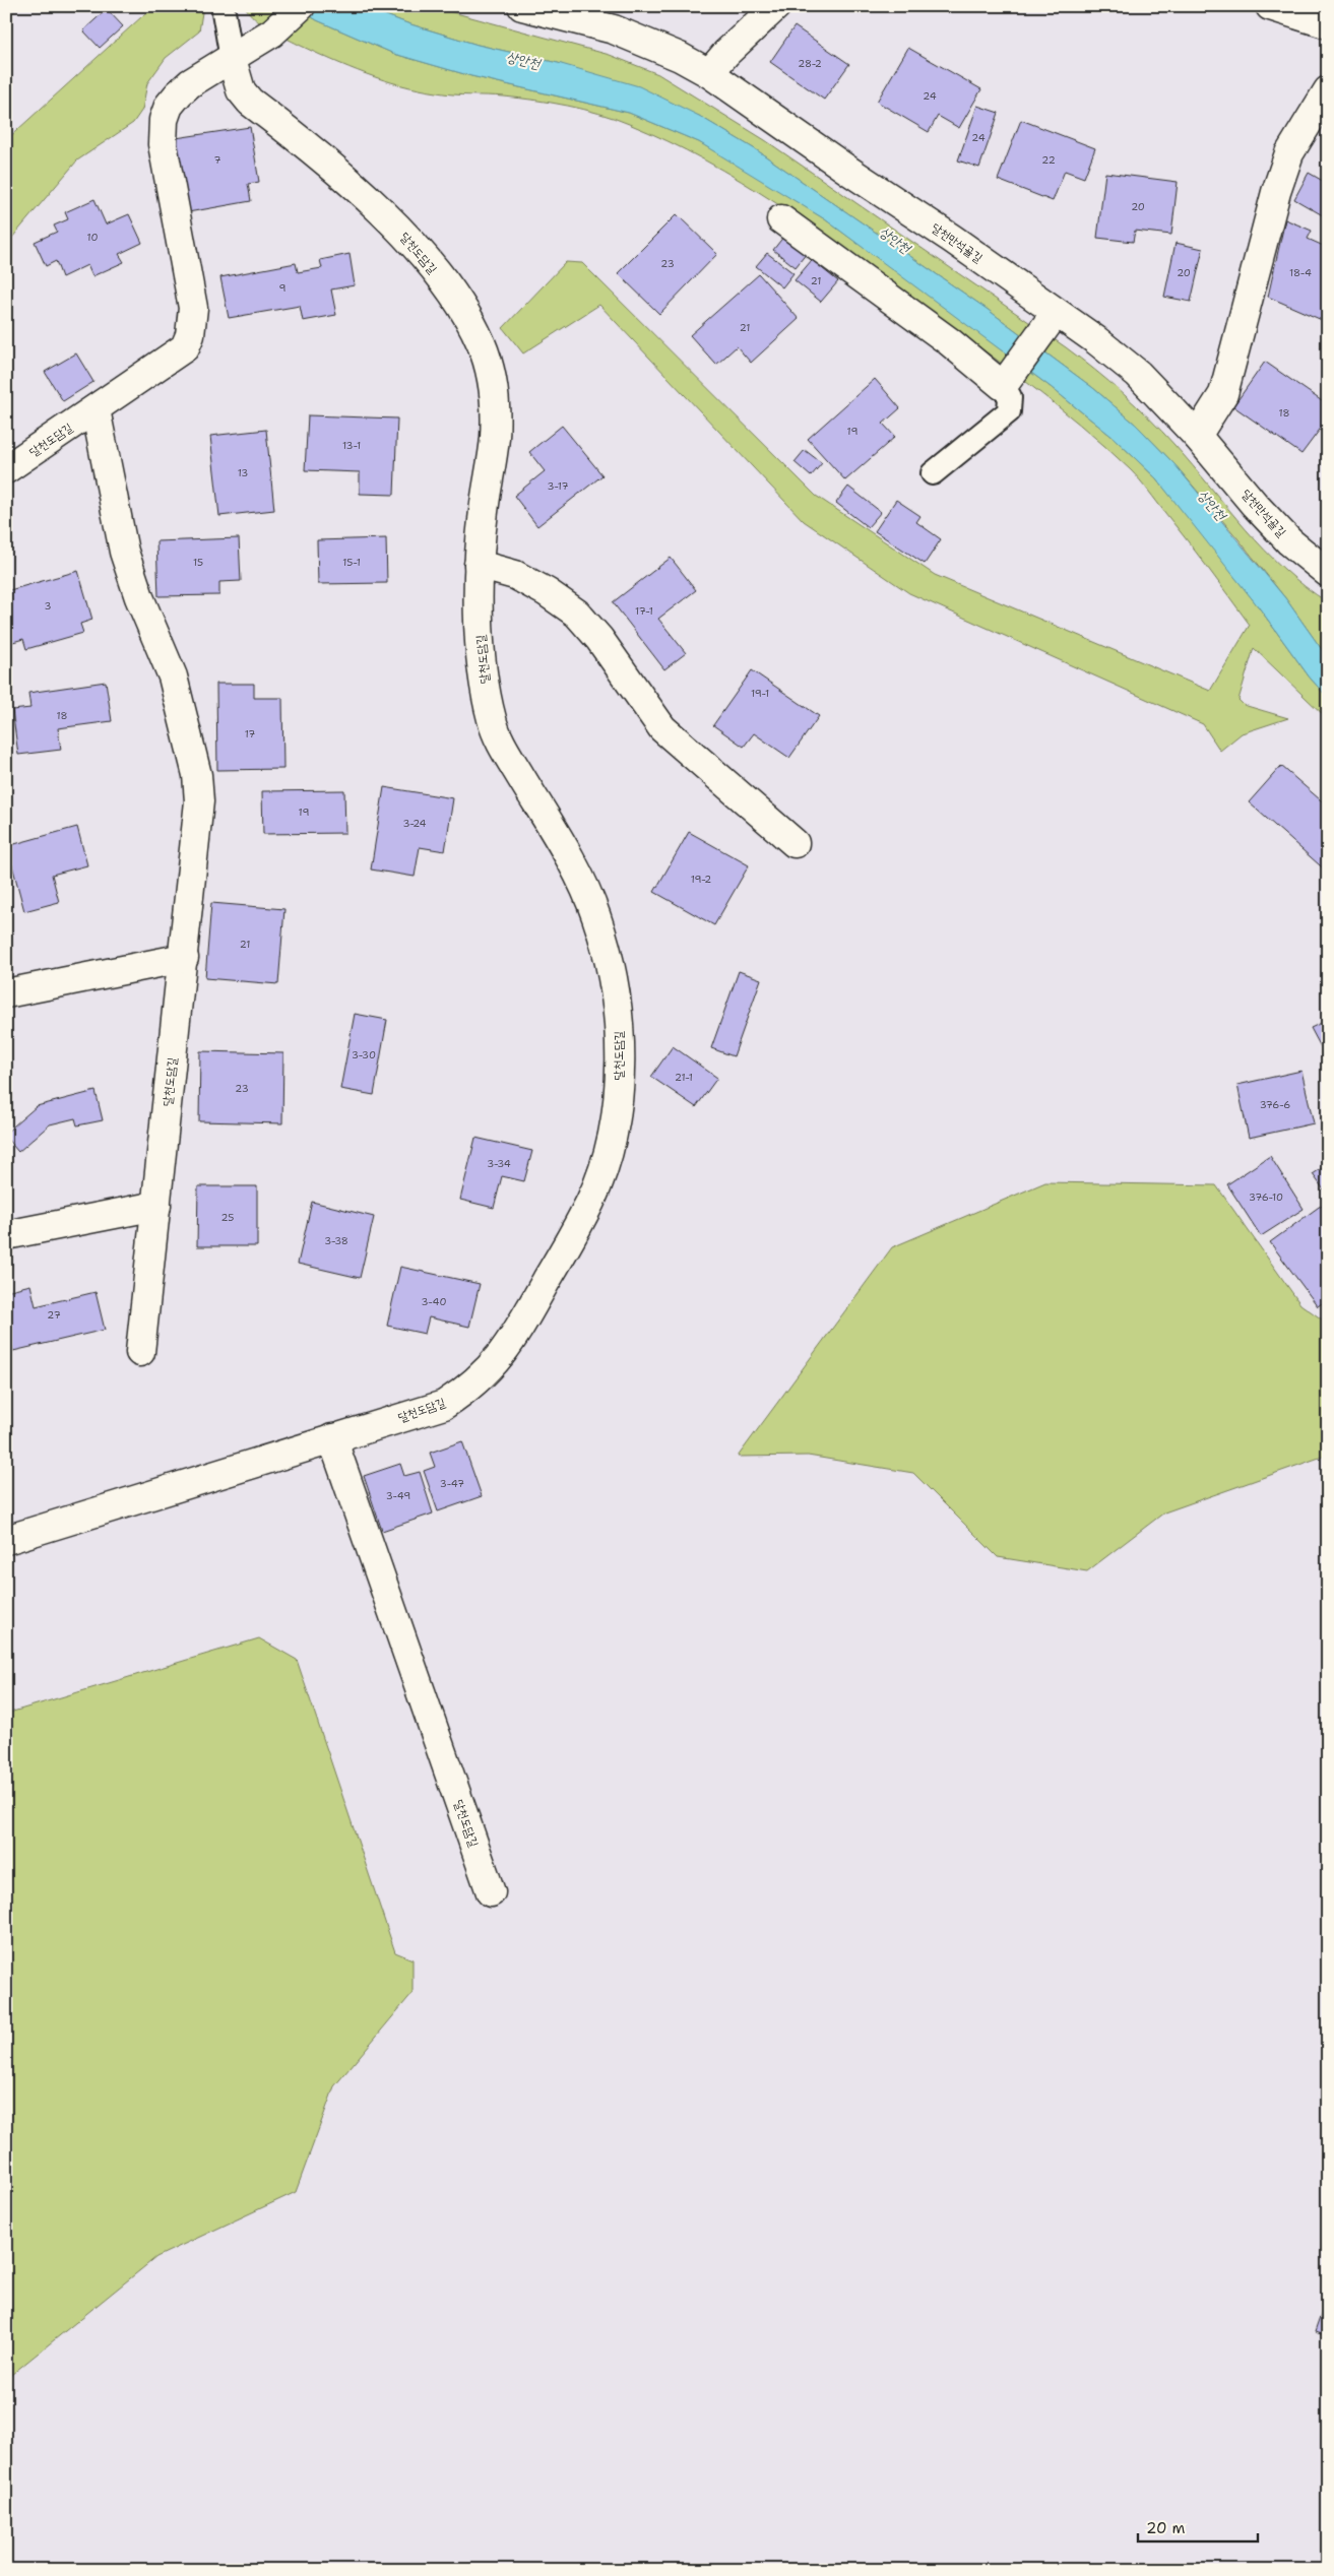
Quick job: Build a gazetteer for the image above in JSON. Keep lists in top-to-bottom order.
{
  "streets": {
    "street": ["달천만석골길", "달천도담길"]
  },
  "water": ["상안천"],
  "house_numbers": [
    "28-2",
    "24",
    "24",
    "7",
    "22",
    "20",
    "10",
    "23",
    "20",
    "18-4",
    "21",
    "9",
    "21",
    "18",
    "19",
    "13-1",
    "13",
    "3-17",
    "15",
    "15-1",
    "3",
    "17-1",
    "19-1",
    "18",
    "17",
    "19",
    "3-24",
    "19-2",
    "21",
    "3-30",
    "21-1",
    "23",
    "376-6",
    "3-34",
    "376-10",
    "25",
    "3-38",
    "3-40",
    "27",
    "3-47",
    "3-49"
  ],
  "scale_bar": "20 m"
}
